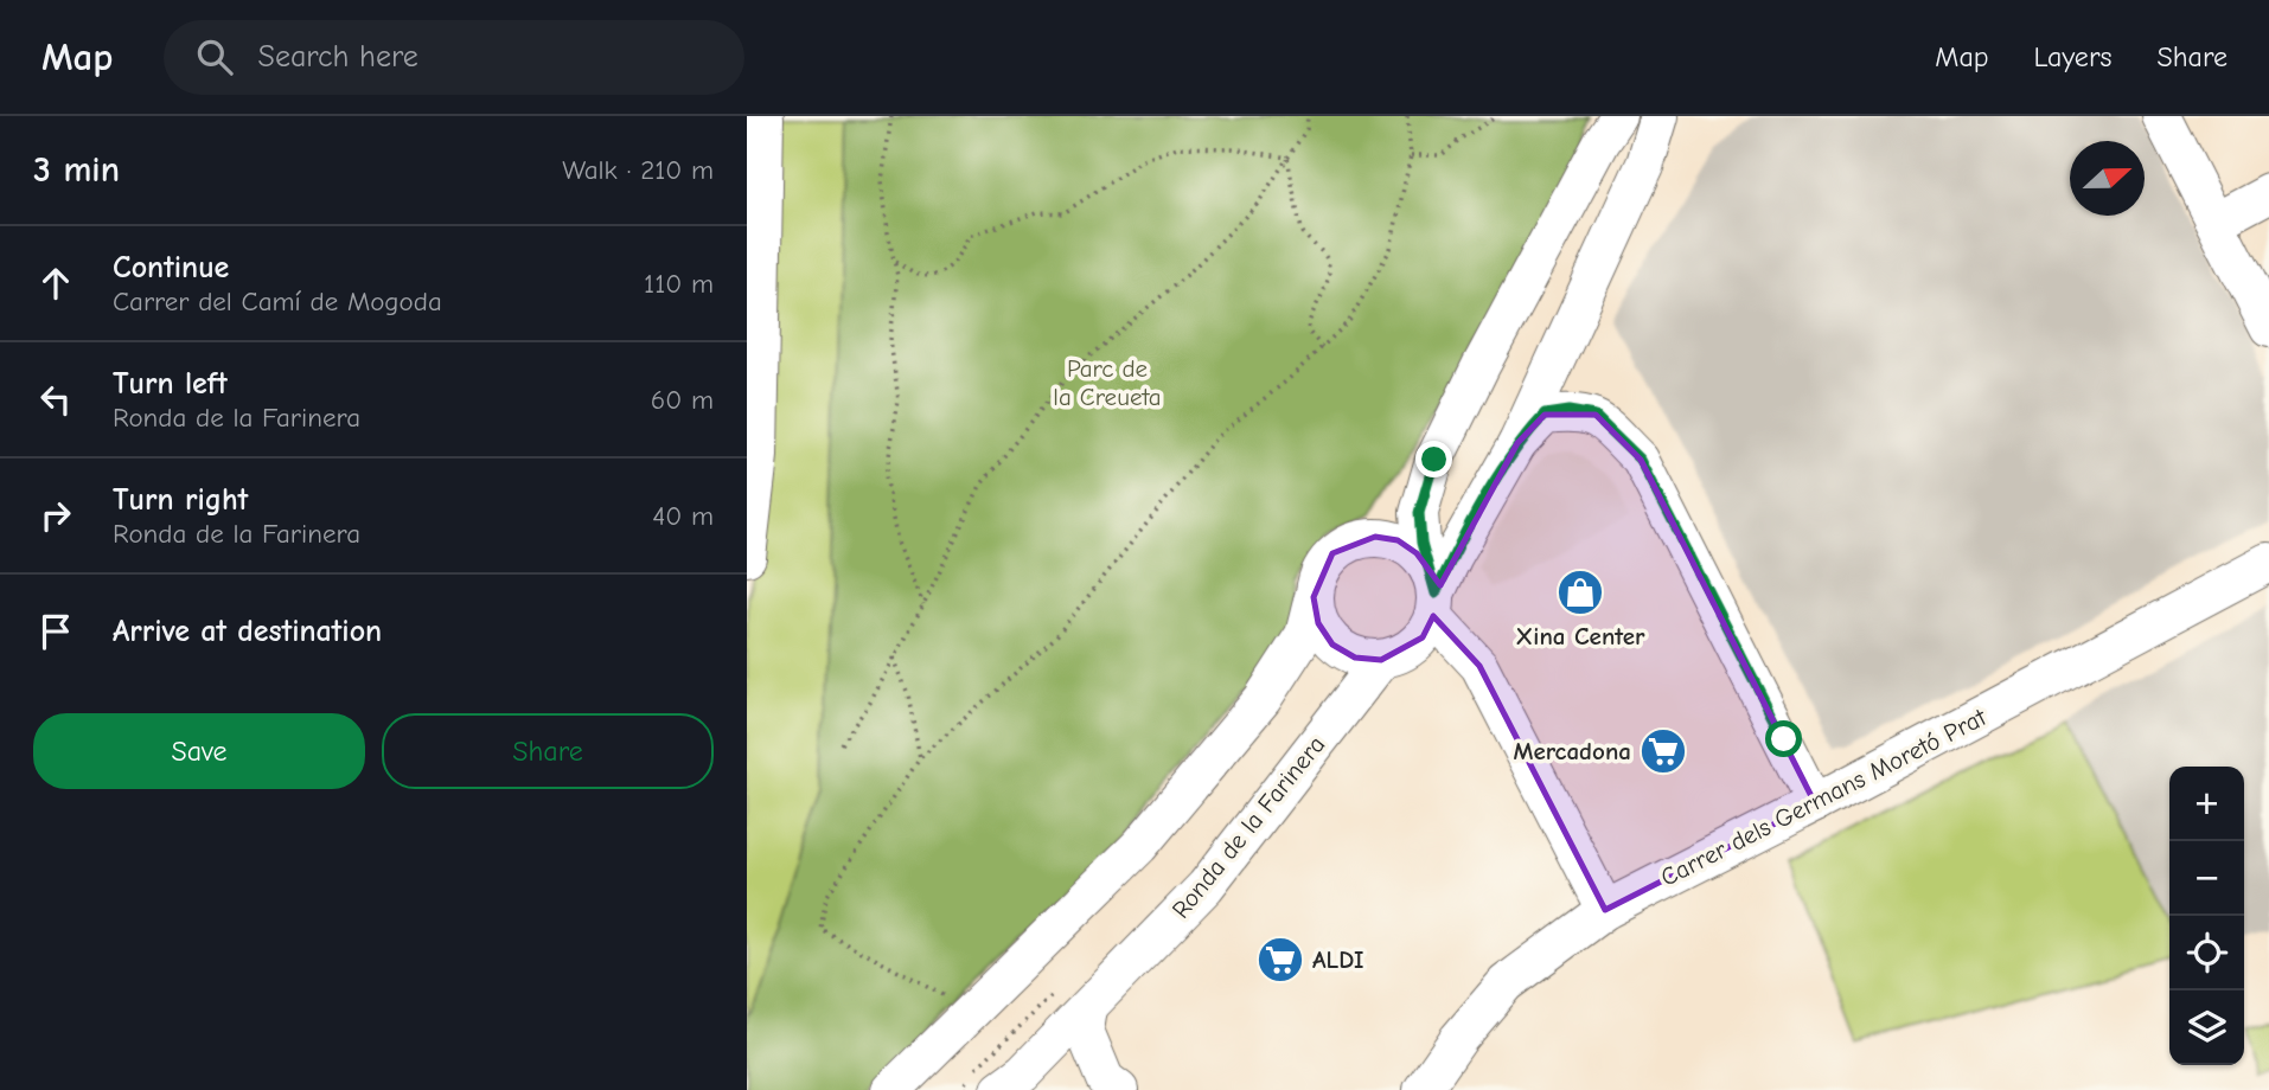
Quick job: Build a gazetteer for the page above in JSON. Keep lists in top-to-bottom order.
{
  "streets": {
    "street": ["Carrer dels Germans Moretó Prat", "Ronda de la Farinera"]
  },
  "parks": ["Parc de la Creueta"],
  "places": {
    "shop": ["Xina Center"],
    "supermarket": ["Mercadona", "ALDI"]
  },
  "north": "right",
  "page": {
    "header": "Map",
    "search": "Search here",
    "nav": ["Map", "Layers", "Share"],
    "heading": ["3 min", "Walk · 210 m"],
    "list": [
      ["Continue", "Carrer del Camí de Mogoda", "110 m"],
      ["Turn left", "Ronda de la Farinera", "60 m"],
      ["Turn right", "Ronda de la Farinera", "40 m"],
      "Arrive at destination"
    ],
    "buttons": ["Save", "Share"],
    "map_buttons": ["+", "−"]
  }
}
